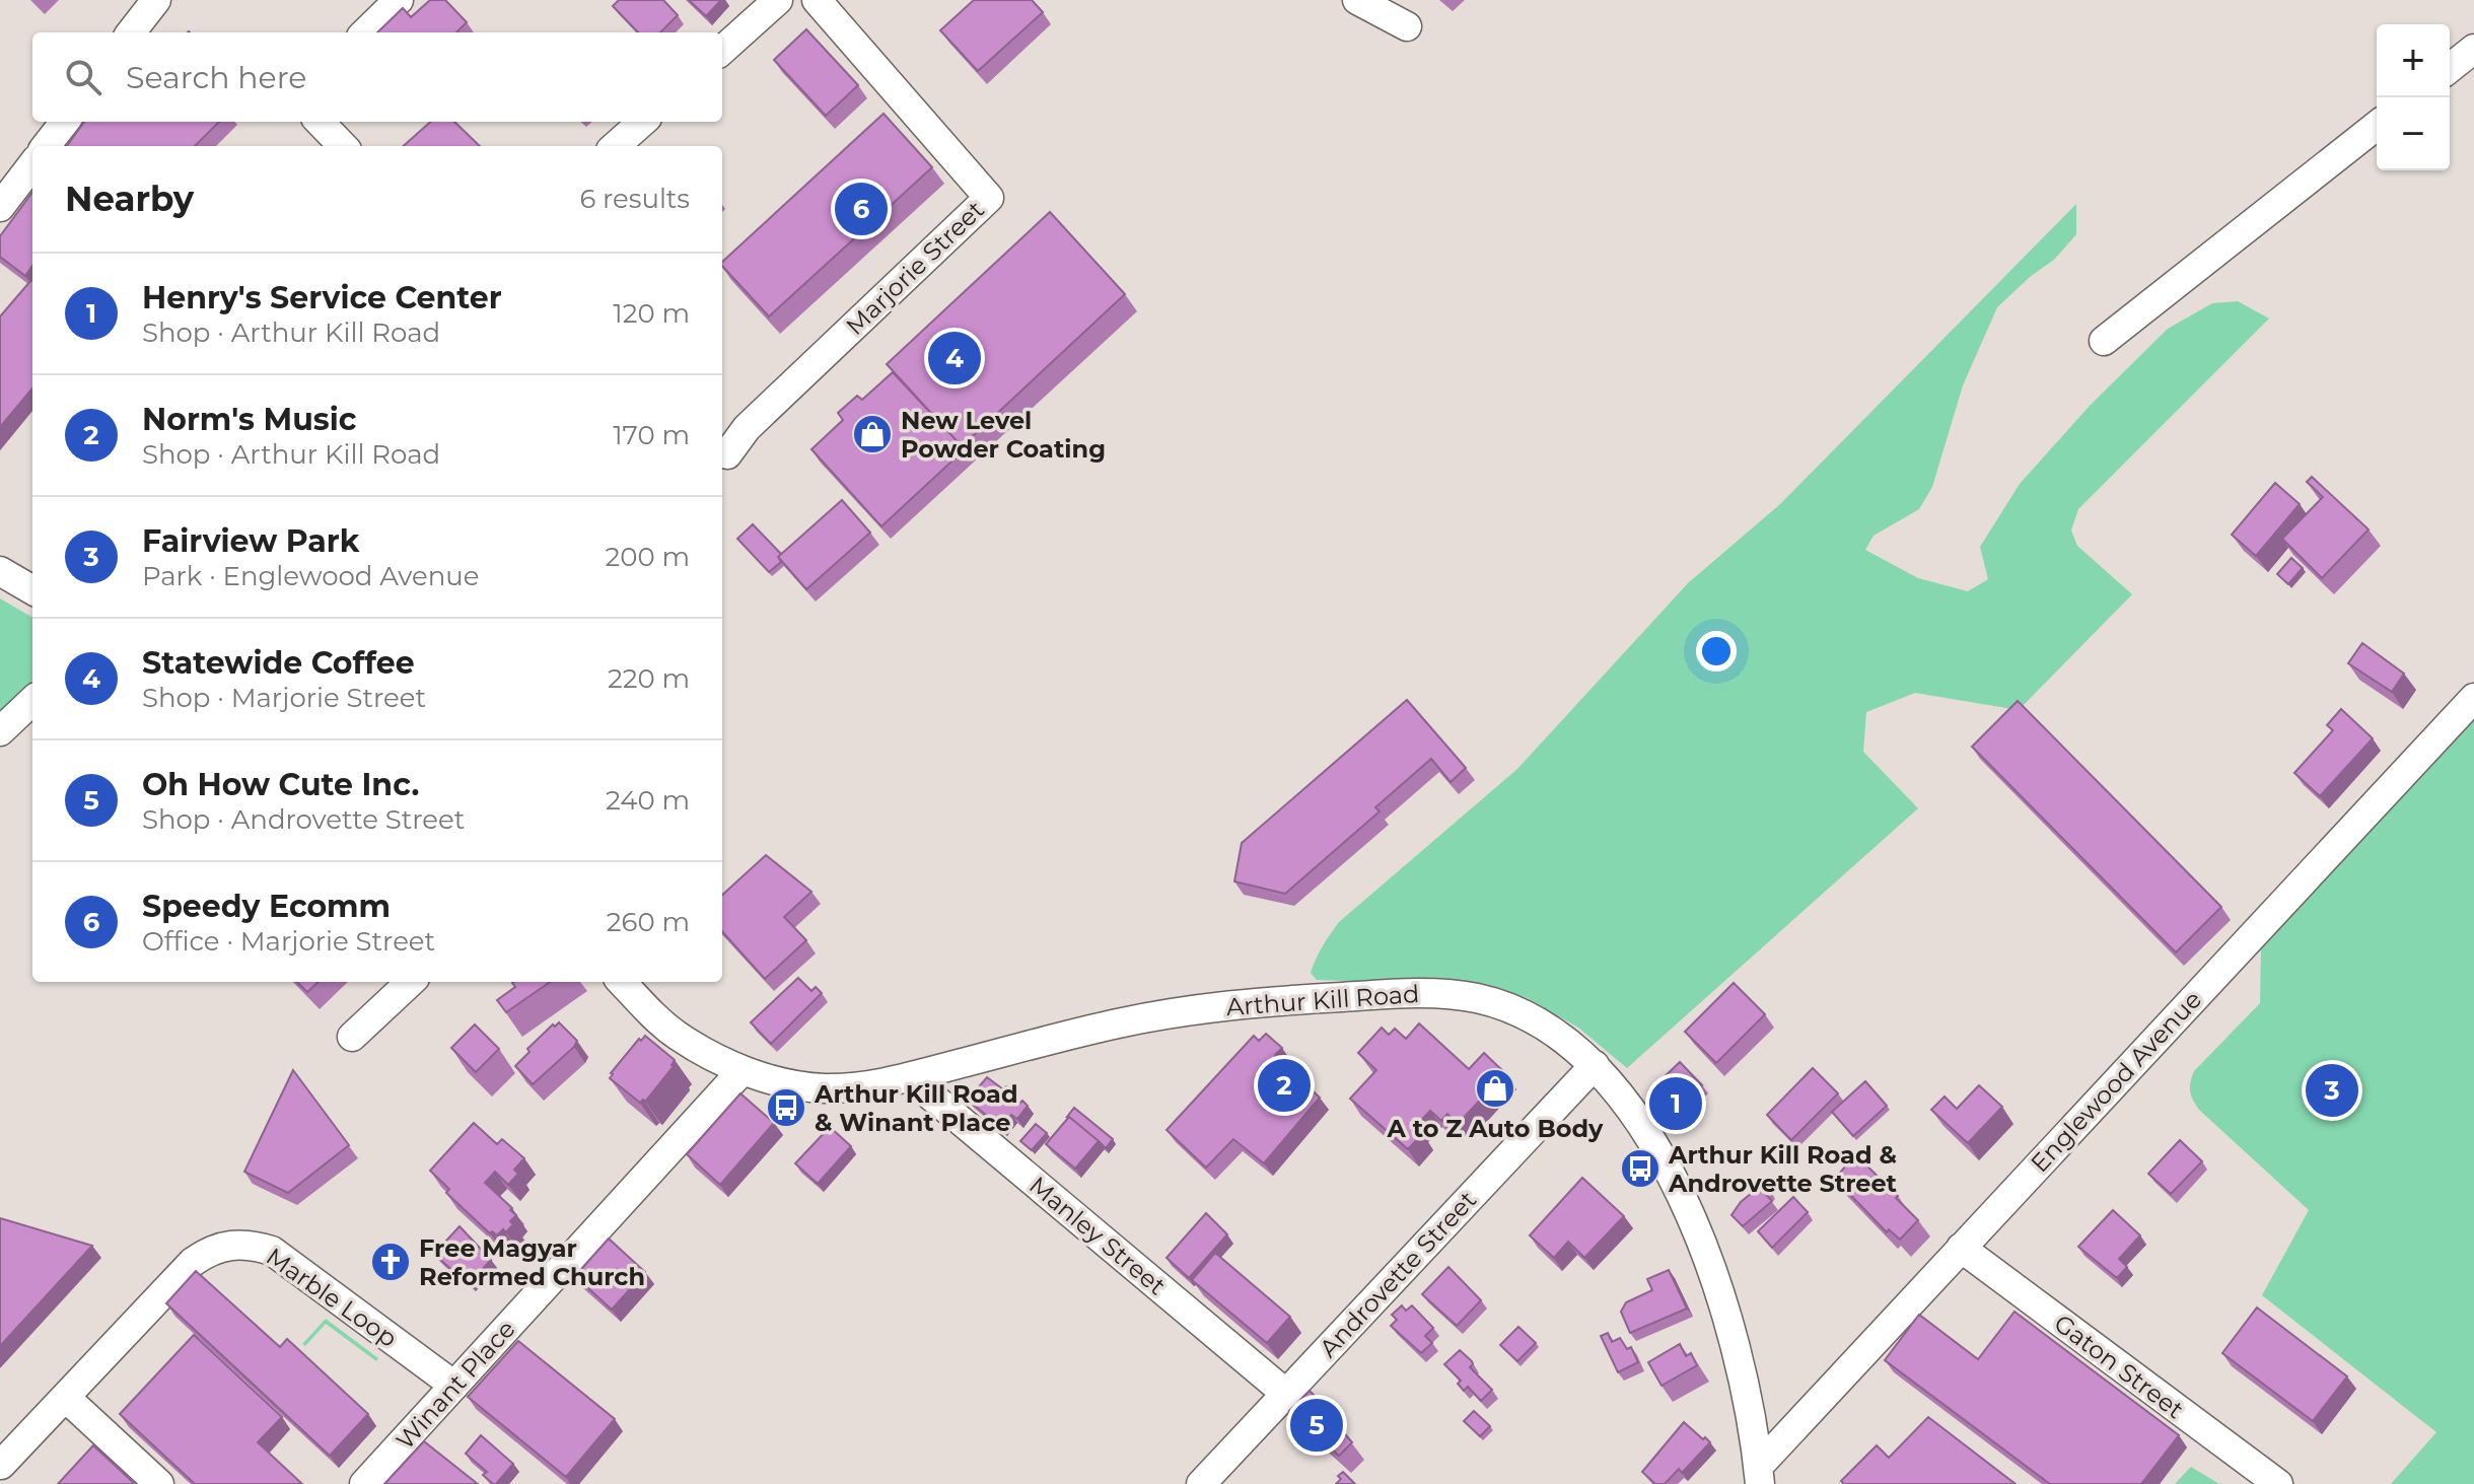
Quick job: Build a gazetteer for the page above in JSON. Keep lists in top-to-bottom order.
{
  "streets": {
    "street": [
      "Marjorie Street",
      "Arthur Kill Road",
      "Englewood Avenue",
      "Manley Street",
      "Androvette Street",
      "Marble Loop",
      "Gaton Street",
      "Winant Place"
    ]
  },
  "crossings": [
    ["Arthur Kill Road", "Englewood Avenue"],
    ["Arthur Kill Road", "Manley Street"],
    ["Arthur Kill Road", "Androvette Street"],
    ["Arthur Kill Road", "Winant Place"],
    ["Englewood Avenue", "Gaton Street"],
    ["Manley Street", "Androvette Street"],
    ["Marble Loop", "Winant Place"]
  ],
  "places": {
    "shop": ["New Level Powder Coating", "A to Z Auto Body"],
    "bus stop": ["Arthur Kill Road & Winant Place", "Arthur Kill Road & Androvette Street"],
    "church": ["Free Magyar Reformed Church"]
  },
  "page": {
    "map_buttons": ["+", "−"],
    "search": "Search here",
    "heading": ["Nearby", "6 results"],
    "pins": [
      "6",
      "4",
      "2",
      "3",
      "1",
      "5"
    ],
    "list": [
      {
        "mark": "1",
        "name": "Henry's Service Center",
        "note": "Shop · Arthur Kill Road",
        "value": "120 m"
      },
      {
        "mark": "2",
        "name": "Norm's Music",
        "note": "Shop · Arthur Kill Road",
        "value": "170 m"
      },
      {
        "mark": "3",
        "name": "Fairview Park",
        "note": "Park · Englewood Avenue",
        "value": "200 m"
      },
      {
        "mark": "4",
        "name": "Statewide Coffee",
        "note": "Shop · Marjorie Street",
        "value": "220 m"
      },
      {
        "mark": "5",
        "name": "Oh How Cute Inc.",
        "note": "Shop · Androvette Street",
        "value": "240 m"
      },
      {
        "mark": "6",
        "name": "Speedy Ecomm",
        "note": "Office · Marjorie Street",
        "value": "260 m"
      }
    ]
  }
}
